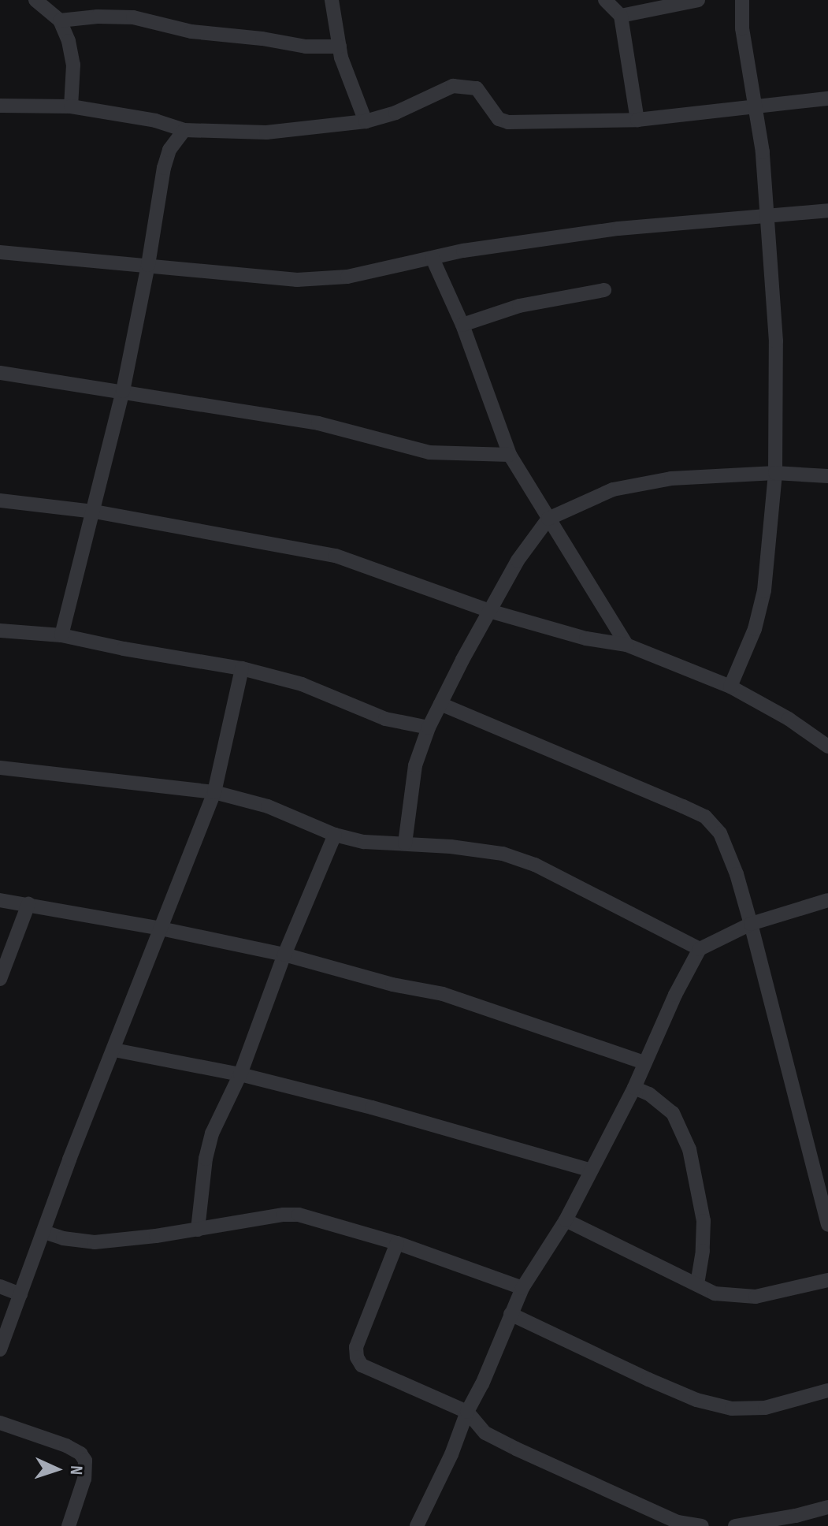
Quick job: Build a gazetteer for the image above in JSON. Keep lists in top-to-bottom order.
{
  "north": "right"
}
